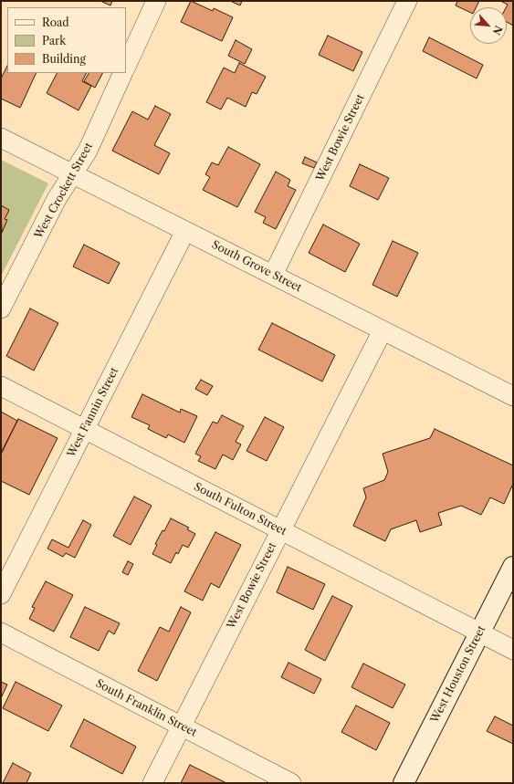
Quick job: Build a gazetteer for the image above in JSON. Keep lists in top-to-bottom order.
{
  "streets": {
    "main road": ["West Houston Street"],
    "street": [
      "West Bowie Street",
      "West Crockett Street",
      "South Grove Street",
      "West Fannin Street",
      "South Fulton Street",
      "South Franklin Street"
    ]
  },
  "crossings": [
    ["West Bowie Street", "South Grove Street"],
    ["West Bowie Street", "South Fulton Street"],
    ["West Bowie Street", "South Franklin Street"],
    ["West Crockett Street", "South Grove Street"],
    ["South Grove Street", "West Fannin Street"],
    ["West Fannin Street", "South Fulton Street"],
    ["South Fulton Street", "West Houston Street"]
  ],
  "legend": ["Road", "Park", "Building"],
  "north": "bottom right"
}
